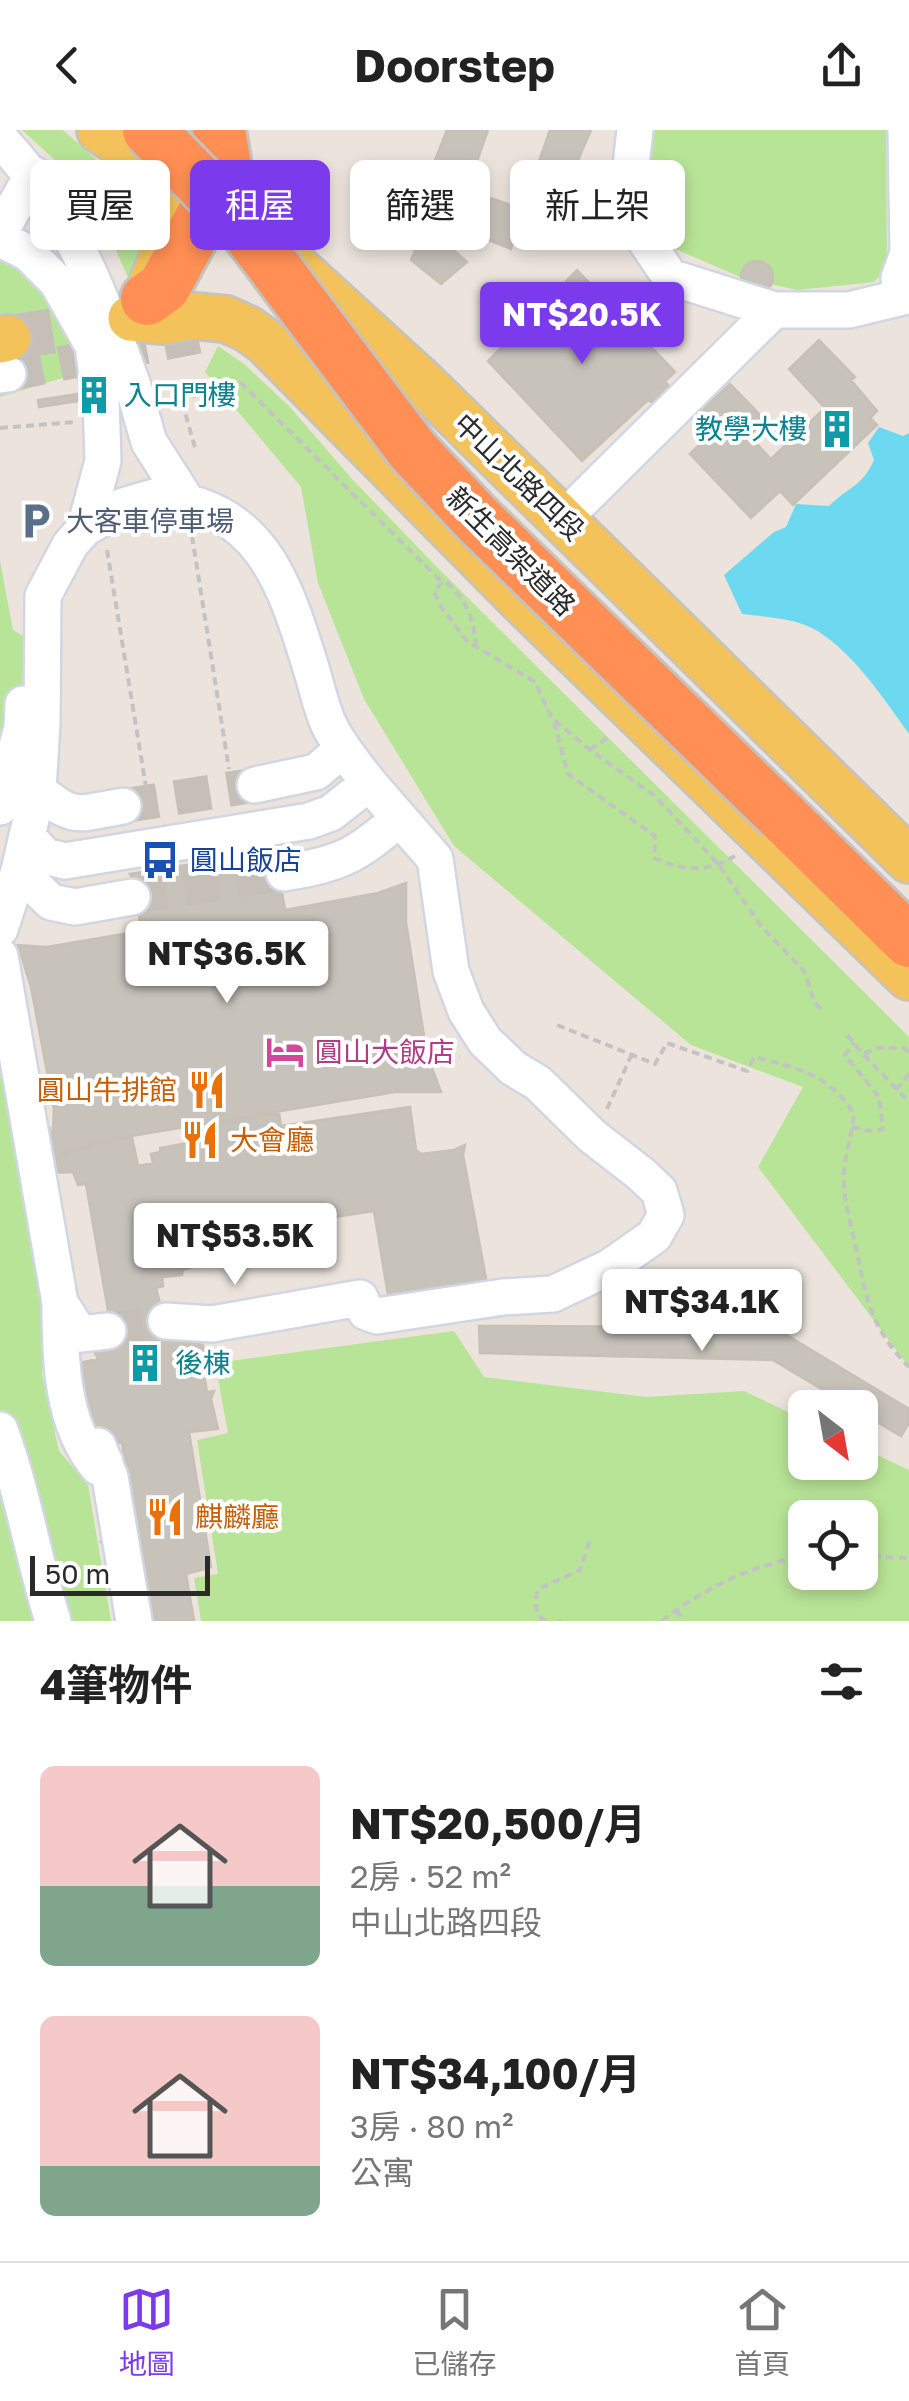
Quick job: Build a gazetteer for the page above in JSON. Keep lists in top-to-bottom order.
{
  "streets": {
    "highway": ["新生高架道路"],
    "main road": ["中山北路四段"]
  },
  "crossings": [
    ["中山北路四段", "新生高架道路"]
  ],
  "places": {
    "building": ["入口門樓", "教學大樓", "後棟"],
    "parking": ["大客車停車場"],
    "bus stop": ["圓山飯店"],
    "hotel": ["圓山大飯店"],
    "restaurant": ["圓山牛排館", "大會廳", "麒麟廳"]
  },
  "scale_bar": "50 m",
  "north": "bottom right",
  "page": {
    "header": "Doorstep",
    "chip": [
      "買屋",
      "租屋",
      "篩選",
      "新上架"
    ],
    "price": [
      "NT$20.5K",
      "NT$36.5K",
      "NT$53.5K",
      "NT$34.1K"
    ],
    "scale": "50 m",
    "heading": "4筆物件",
    "list": [
      {
        "name": "NT$20,500/月",
        "note": "2房 · 52 m² · 中山北路四段"
      },
      {
        "name": "NT$34,100/月",
        "note": "3房 · 80 m² · 公寓"
      }
    ],
    "tabs": ["地圖", "已儲存", "首頁"]
  }
}
